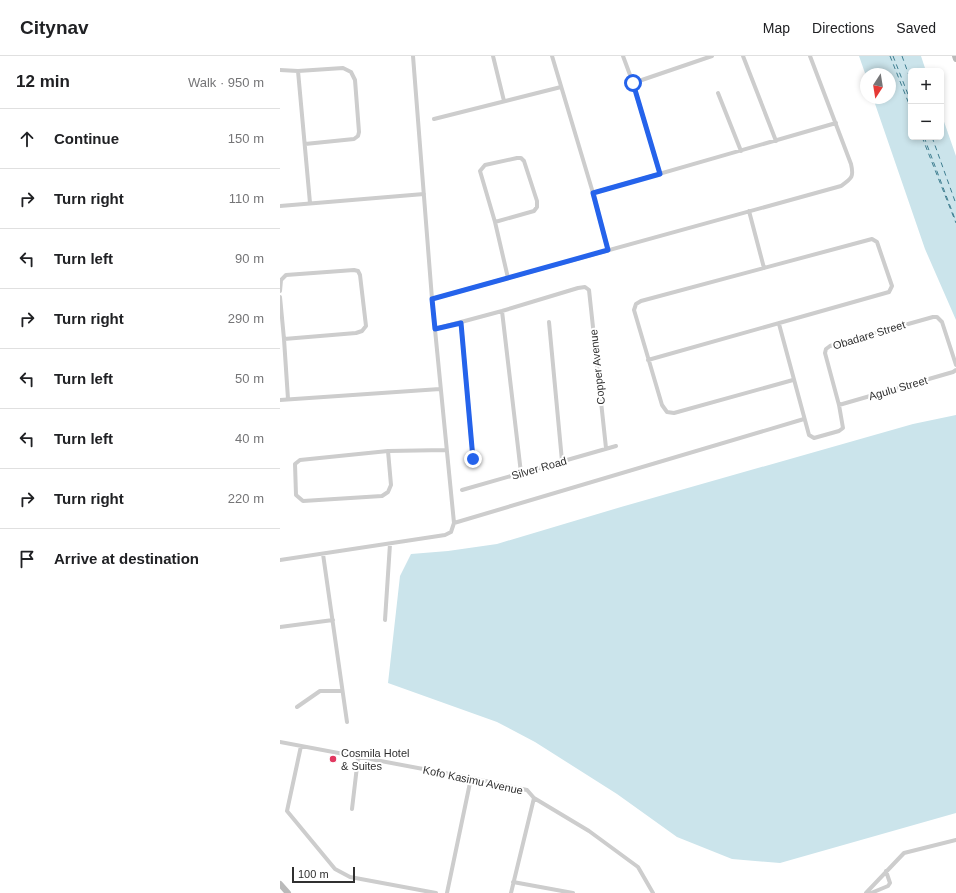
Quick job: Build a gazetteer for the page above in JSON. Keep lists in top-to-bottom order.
{
  "streets": {
    "street": [
      "Obadare Street",
      "Copper Avenue",
      "Agulu Street",
      "Silver Road",
      "Kofo Kasimu Avenue"
    ]
  },
  "crossings": [
    ["Obadare Street", "Agulu Street"],
    ["Copper Avenue", "Silver Road"]
  ],
  "places": ["Cosmila Hotel & Suites"],
  "scale_bar": "100 m",
  "north": "bottom",
  "page": {
    "header": "Citynav",
    "nav": ["Map", "Directions", "Saved"],
    "heading": ["12 min", "Walk · 950 m"],
    "map_buttons": ["+", "−"],
    "list": [
      ["Continue", "150 m"],
      ["Turn right", "110 m"],
      ["Turn left", "90 m"],
      ["Turn right", "290 m"],
      ["Turn left", "50 m"],
      ["Turn left", "40 m"],
      ["Turn right", "220 m"],
      "Arrive at destination"
    ],
    "scale": "100 m"
  }
}
